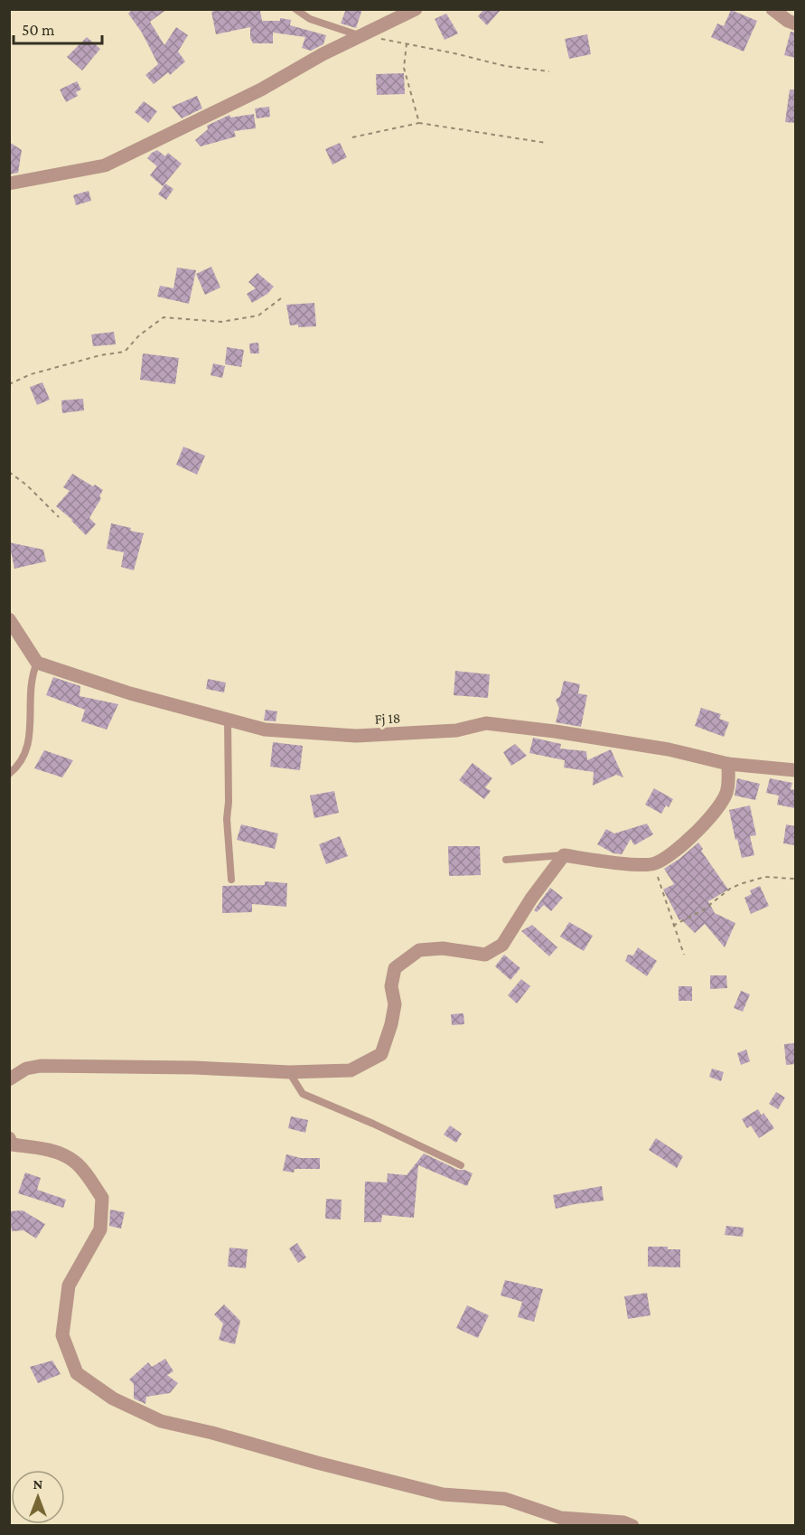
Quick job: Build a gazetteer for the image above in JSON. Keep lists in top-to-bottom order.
{
  "streets": {
    "street": ["Fj 18"]
  },
  "scale_bar": "50 m",
  "north": "top"
}
